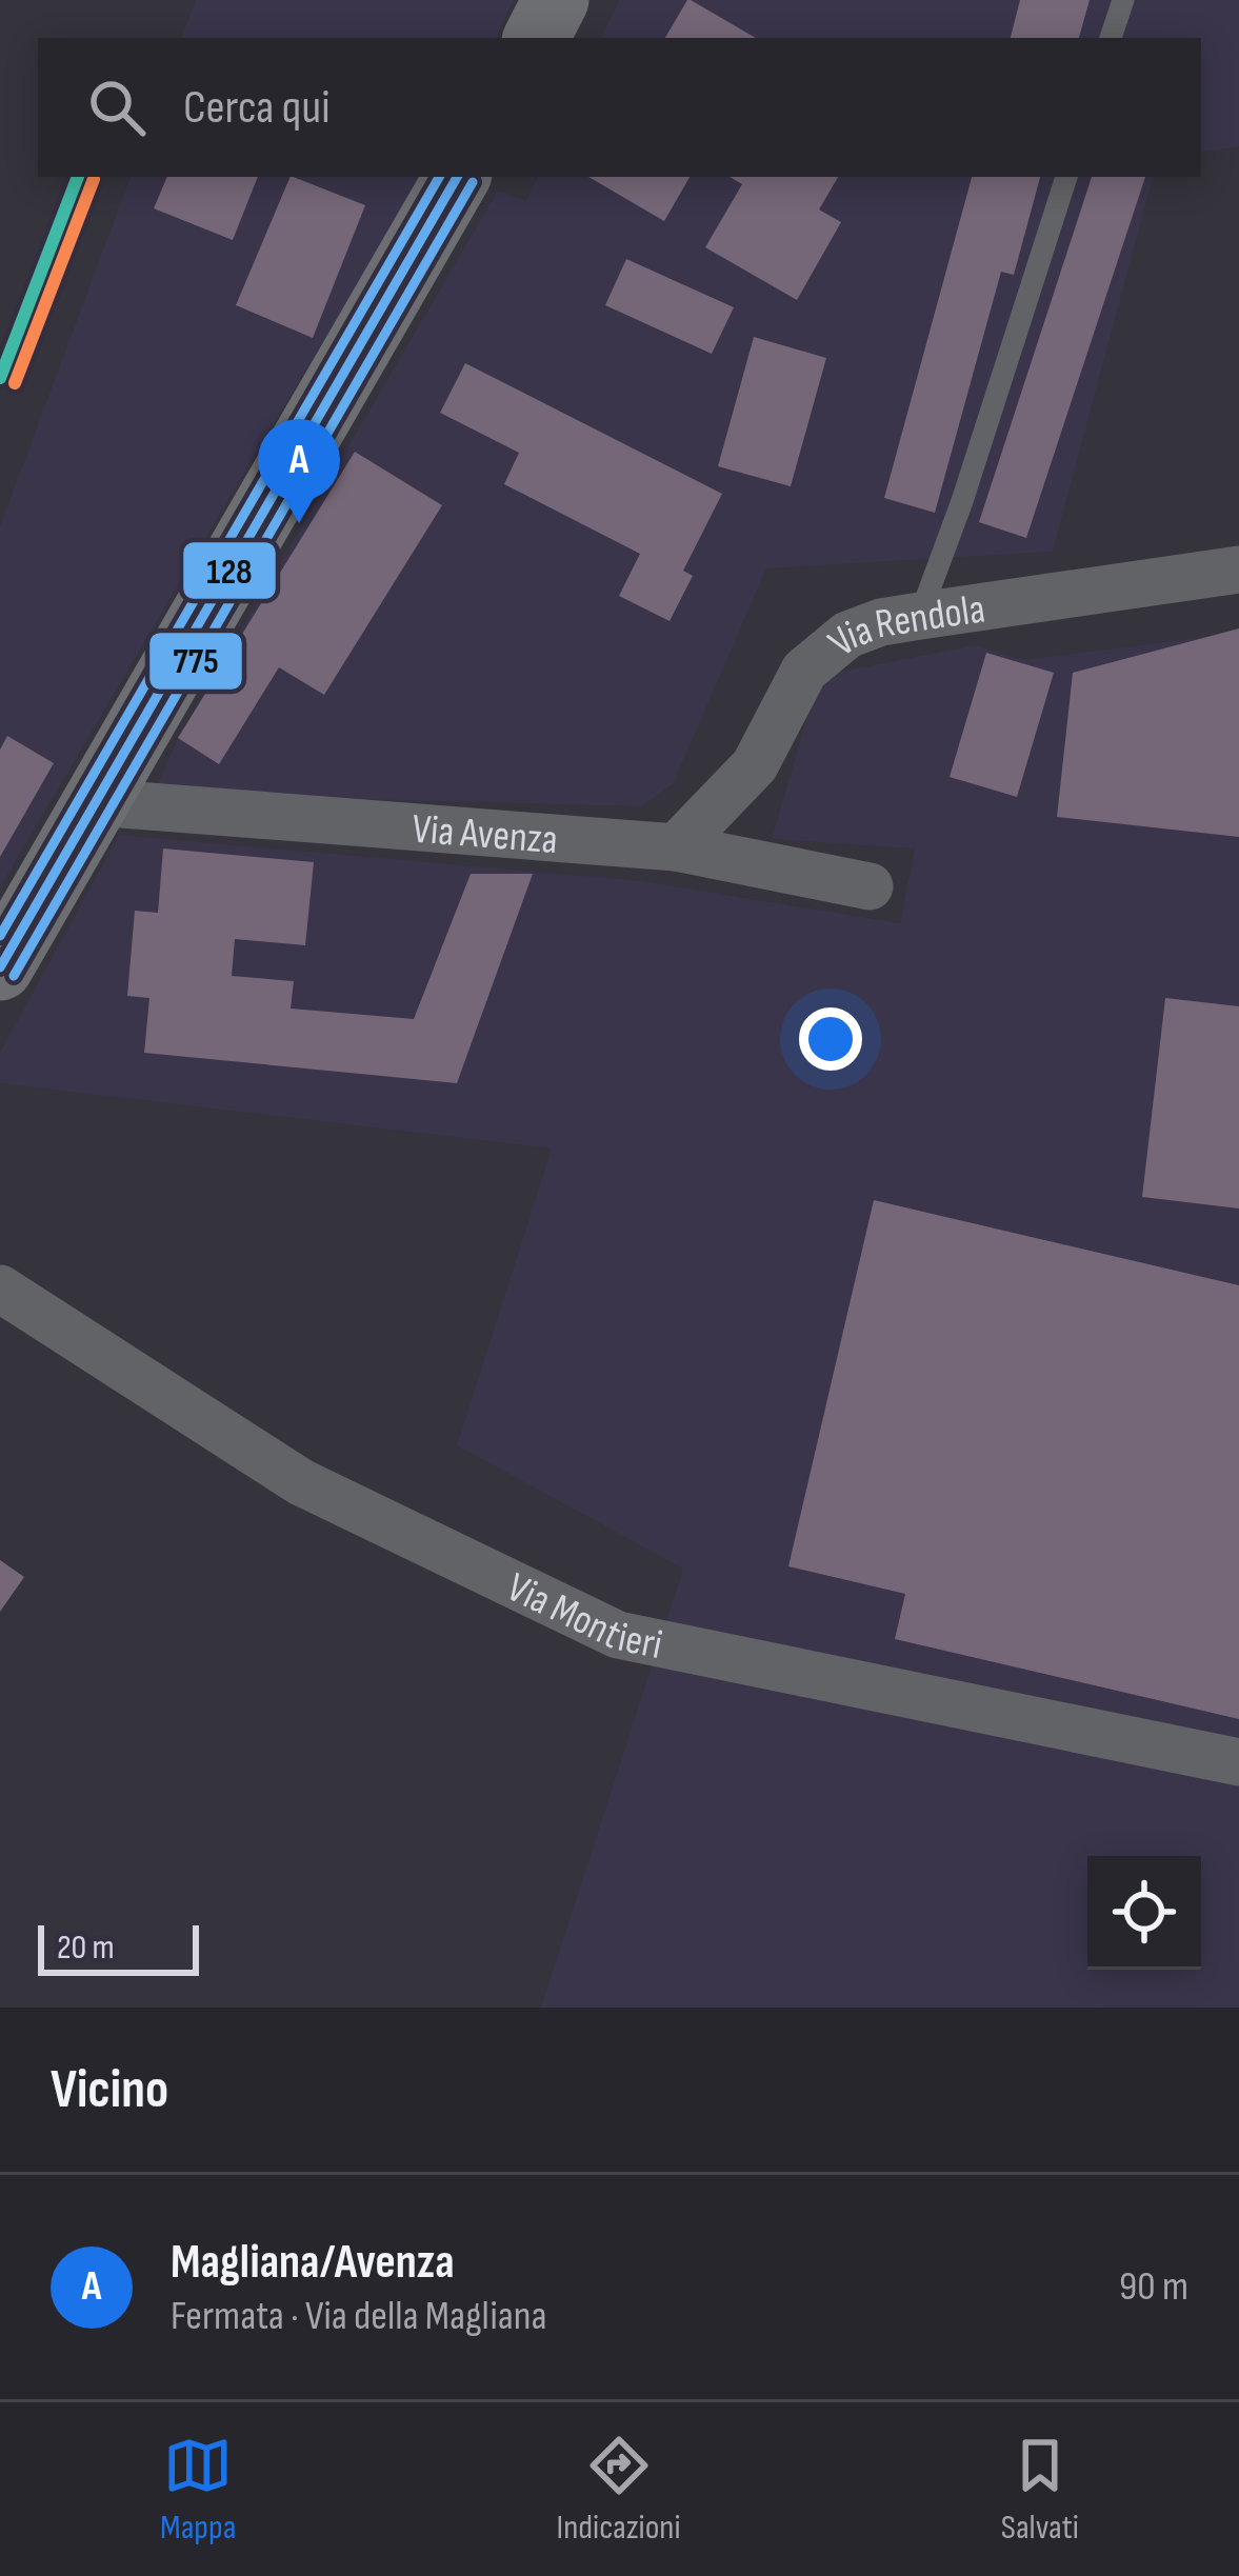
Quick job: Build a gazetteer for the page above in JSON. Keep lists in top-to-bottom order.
{
  "streets": {
    "street": ["Via Rendola", "Via Avenza", "Via Montieri"]
  },
  "crossings": [
    ["Via Rendola", "Via Avenza"]
  ],
  "lines": ["transit line 128", "transit line 775"],
  "scale_bar": "20 m",
  "page": {
    "search": "Cerca qui",
    "pins": "A",
    "scale": "20 m",
    "heading": "Vicino",
    "list": [
      {
        "mark": "A",
        "name": "Magliana/Avenza",
        "note": "Fermata · Via della Magliana",
        "value": "90 m"
      }
    ],
    "nav": ["Mappa", "Indicazioni", "Salvati"]
  }
}
